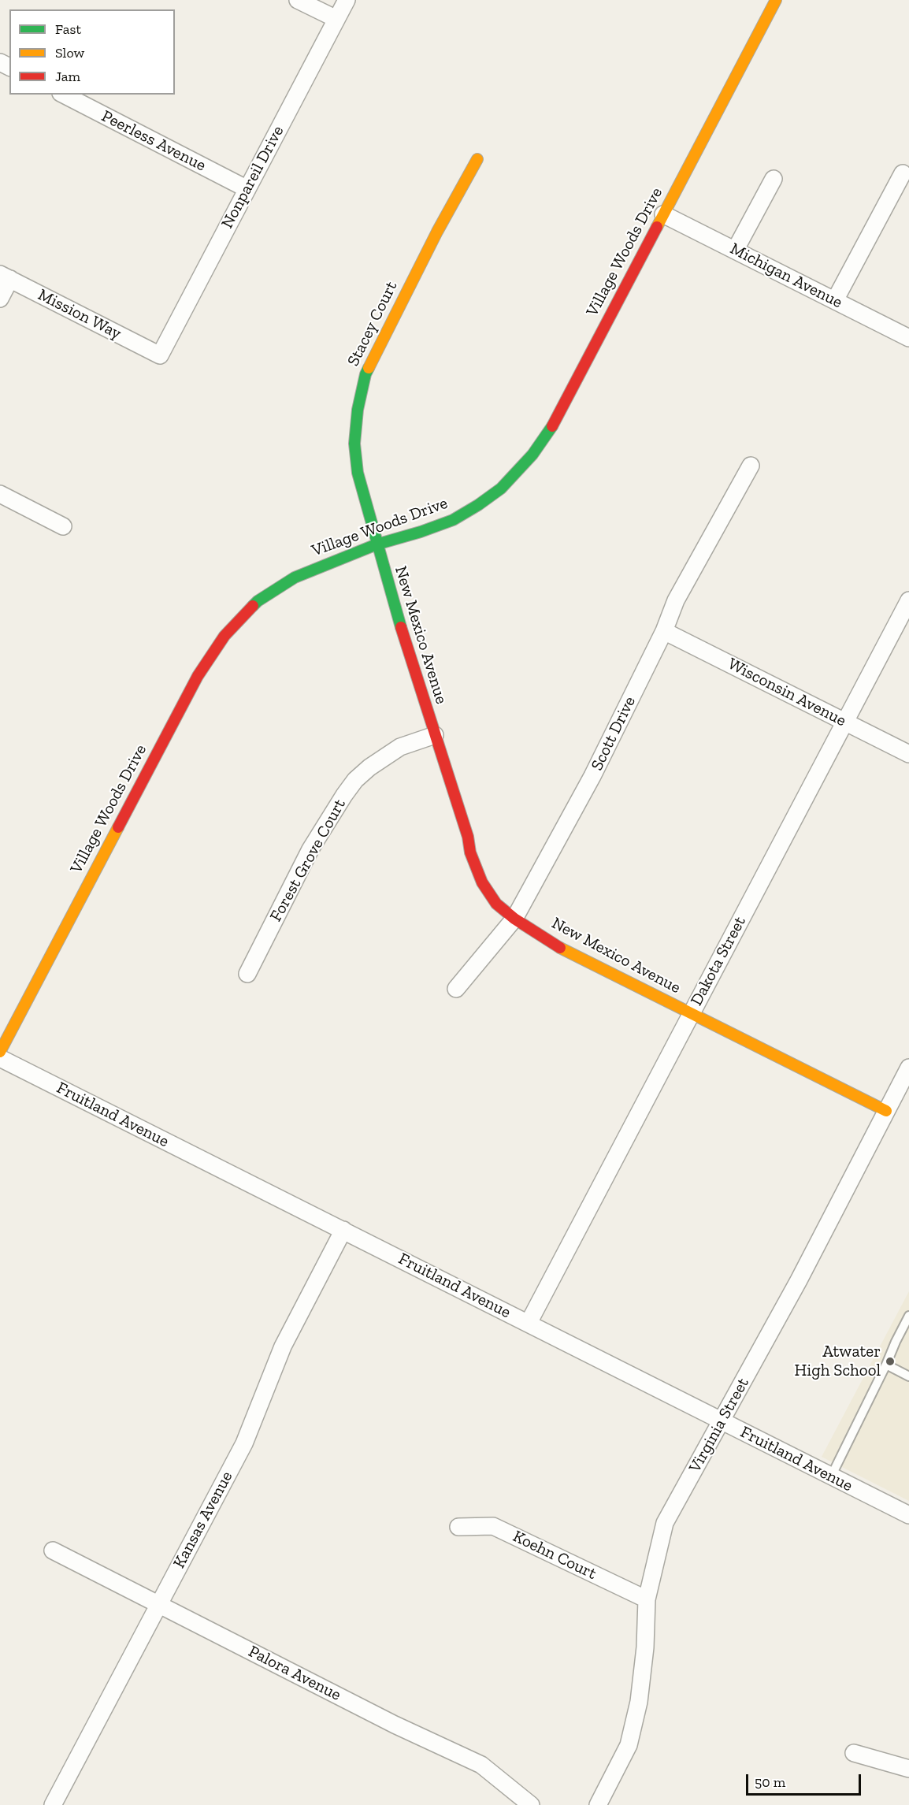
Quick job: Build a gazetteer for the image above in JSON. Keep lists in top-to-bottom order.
{
  "streets": {
    "street": [
      "Peerless Avenue",
      "Nonpareil Drive",
      "Village Woods Drive",
      "Michigan Avenue",
      "Mission Way",
      "Stacey Court",
      "New Mexico Avenue",
      "Wisconsin Avenue",
      "Scott Drive",
      "Forest Grove Court",
      "Dakota Street",
      "Fruitland Avenue",
      "Virginia Street",
      "Kansas Avenue",
      "Koehn Court",
      "Palora Avenue"
    ]
  },
  "crossings": [
    ["Peerless Avenue", "Nonpareil Drive"],
    ["Nonpareil Drive", "Mission Way"],
    ["Village Woods Drive", "Michigan Avenue"],
    ["Village Woods Drive", "Stacey Court"],
    ["Village Woods Drive", "New Mexico Avenue"],
    ["Stacey Court", "New Mexico Avenue"],
    ["New Mexico Avenue", "Scott Drive"],
    ["New Mexico Avenue", "Forest Grove Court"],
    ["New Mexico Avenue", "Dakota Street"],
    ["New Mexico Avenue", "Virginia Street"],
    ["Wisconsin Avenue", "Scott Drive"],
    ["Wisconsin Avenue", "Dakota Street"],
    ["Dakota Street", "Fruitland Avenue"],
    ["Fruitland Avenue", "Virginia Street"],
    ["Fruitland Avenue", "Kansas Avenue"],
    ["Virginia Street", "Koehn Court"],
    ["Kansas Avenue", "Palora Avenue"]
  ],
  "places": ["Atwater High School"],
  "legend": ["Fast", "Slow", "Jam"],
  "scale_bar": "50 m"
}
